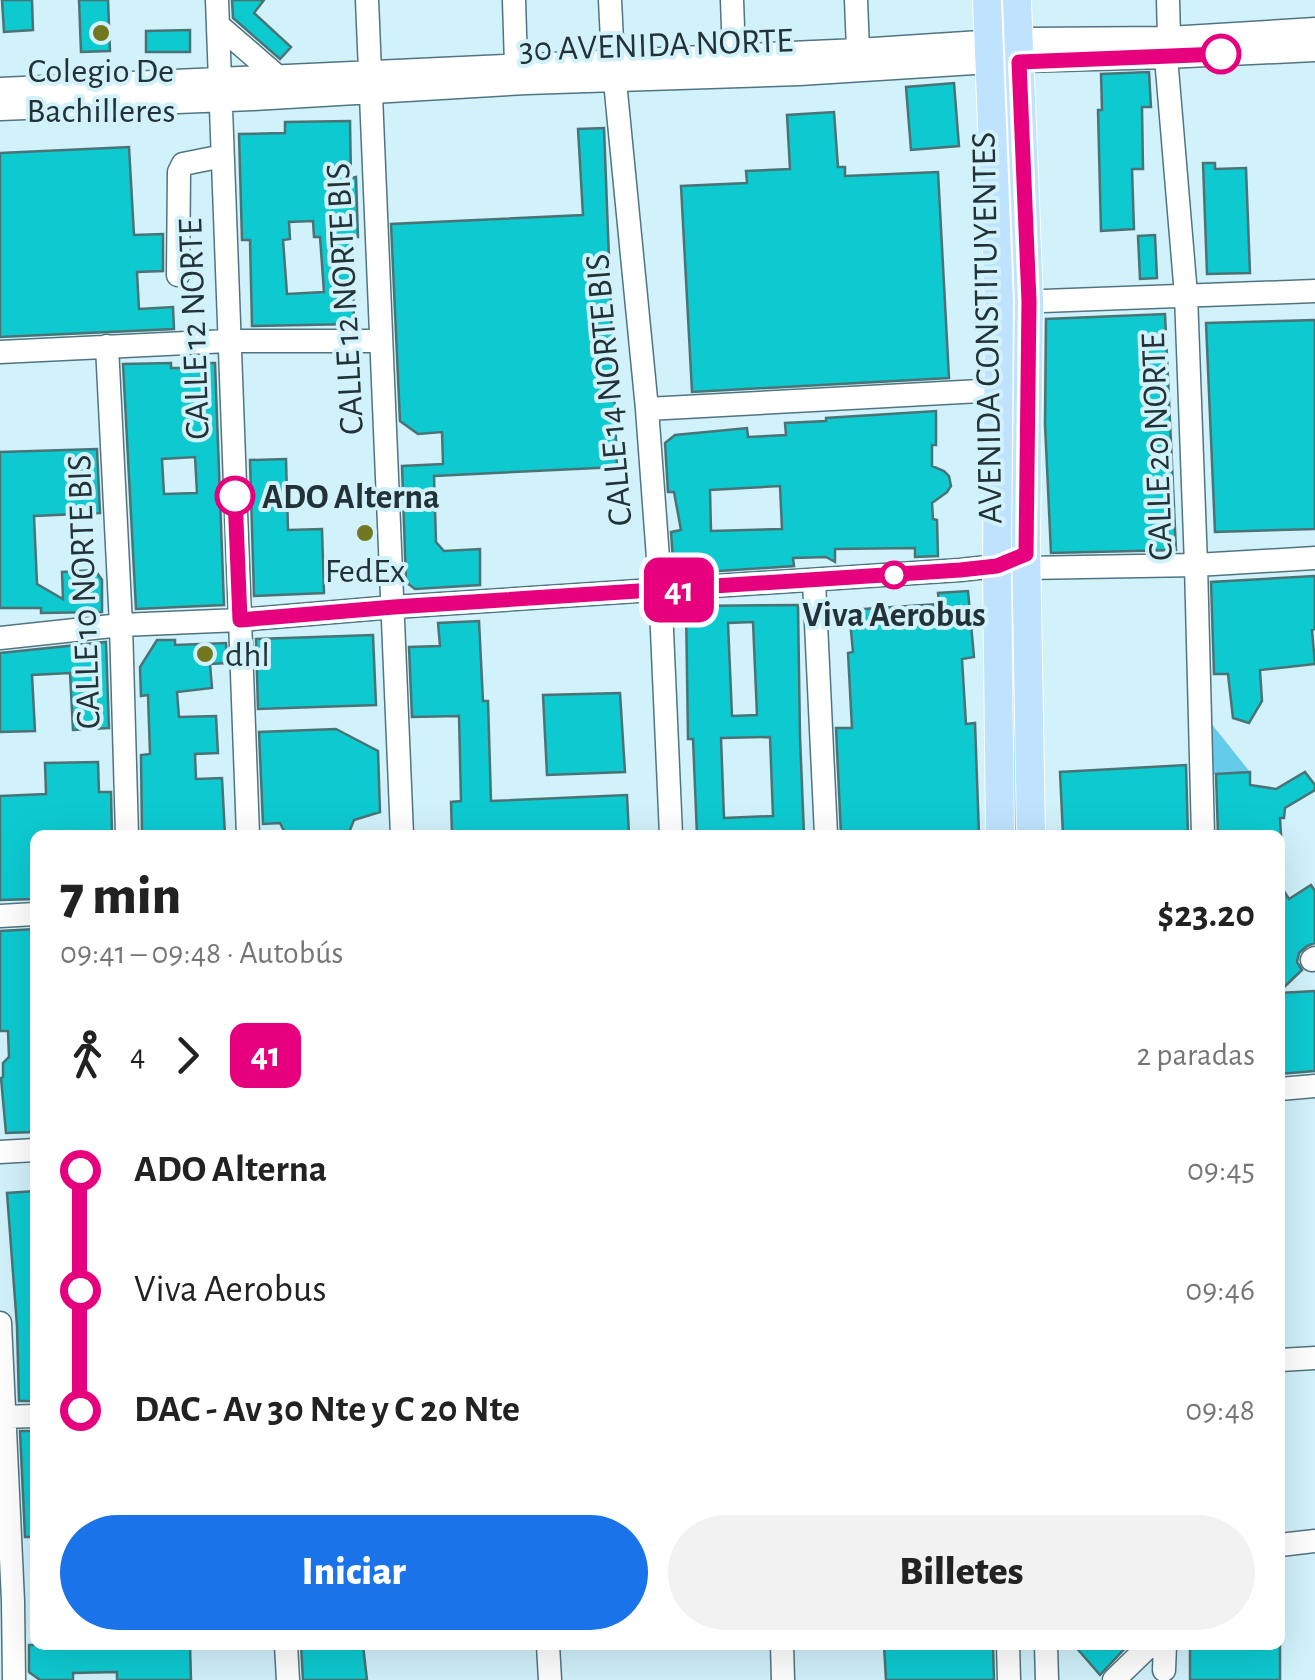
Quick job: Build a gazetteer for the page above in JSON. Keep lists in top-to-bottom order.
{
  "streets": {
    "main road": ["AVENIDA CONSTITUYENTES"],
    "street": [
      "30 AVENIDA NORTE",
      "CALLE 12 NORTE BIS",
      "CALLE 12 NORTE",
      "CALLE 14 NORTE BIS",
      "CALLE 20 NORTE",
      "CALLE 10 NORTE BIS"
    ]
  },
  "crossings": [
    ["30 AVENIDA NORTE", "CALLE 12 NORTE BIS"],
    ["30 AVENIDA NORTE", "AVENIDA CONSTITUYENTES"],
    ["30 AVENIDA NORTE", "CALLE 12 NORTE"],
    ["30 AVENIDA NORTE", "CALLE 14 NORTE BIS"],
    ["30 AVENIDA NORTE", "CALLE 20 NORTE"]
  ],
  "places": [
    "Colegio De Bachilleres",
    "ADO Alterna",
    "FedEx",
    "Viva Aerobus",
    "dhl"
  ],
  "lines": ["bus line 41"],
  "page": {
    "on_map": "41",
    "heading": ["7 min", "09:41 – 09:48 · Autobús", "$23.20"],
    "legs": ["4", "41", "2 paradas"],
    "list": [
      {
        "name": "ADO Alterna",
        "value": "09:45"
      },
      {
        "name": "Viva Aerobus",
        "value": "09:46"
      },
      {
        "name": "DAC - Av 30 Nte y C 20 Nte",
        "value": "09:48"
      }
    ],
    "buttons": ["Iniciar", "Billetes"]
  }
}
